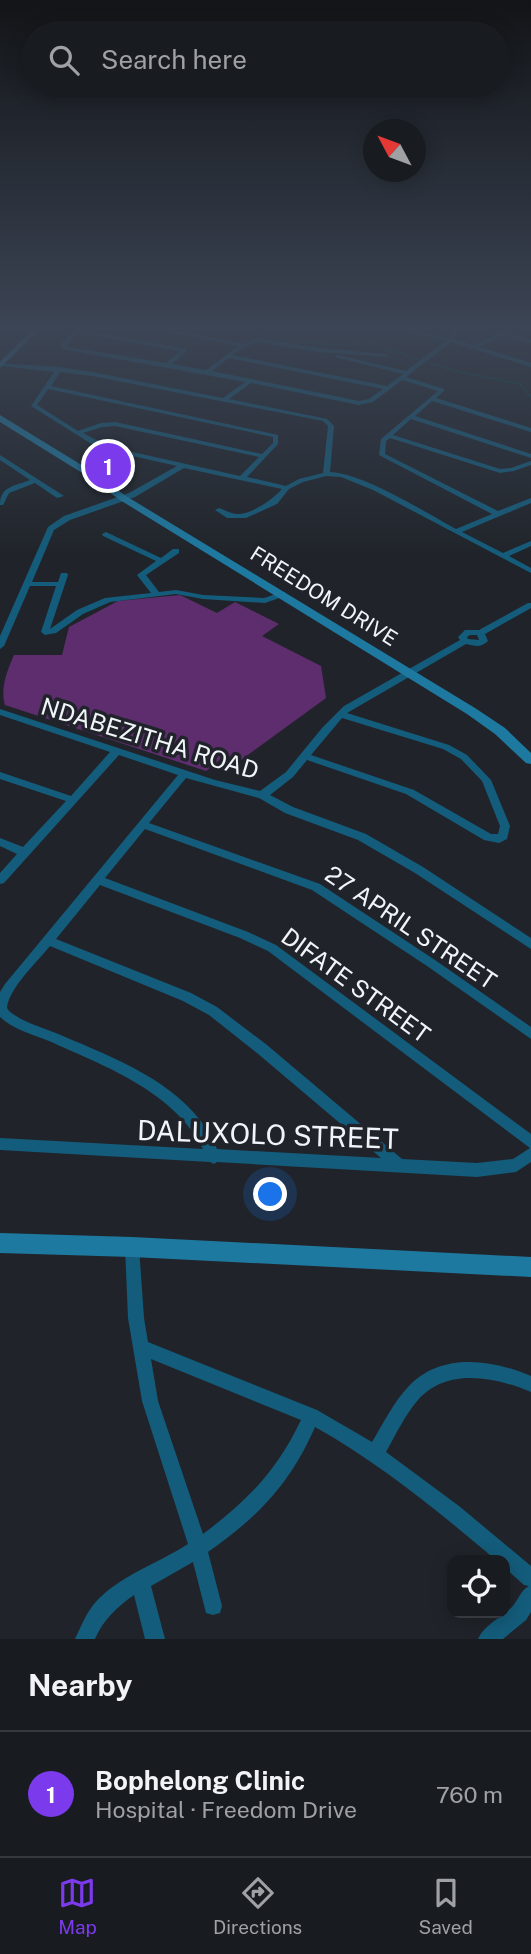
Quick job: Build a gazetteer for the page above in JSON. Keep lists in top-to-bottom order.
{
  "streets": {
    "street": [
      "FREEDOM DRIVE",
      "NDABEZITHA ROAD",
      "27 APRIL STREET",
      "DIFATE STREET",
      "DALUXOLO STREET"
    ]
  },
  "crossings": [
    ["FREEDOM DRIVE", "NDABEZITHA ROAD"]
  ],
  "north": "top left",
  "page": {
    "search": "Search here",
    "pins": "1",
    "heading": "Nearby",
    "list": [
      {
        "mark": "1",
        "name": "Bophelong Clinic",
        "note": "Hospital · Freedom Drive",
        "value": "760 m"
      }
    ],
    "nav": ["Map", "Directions", "Saved"]
  }
}
